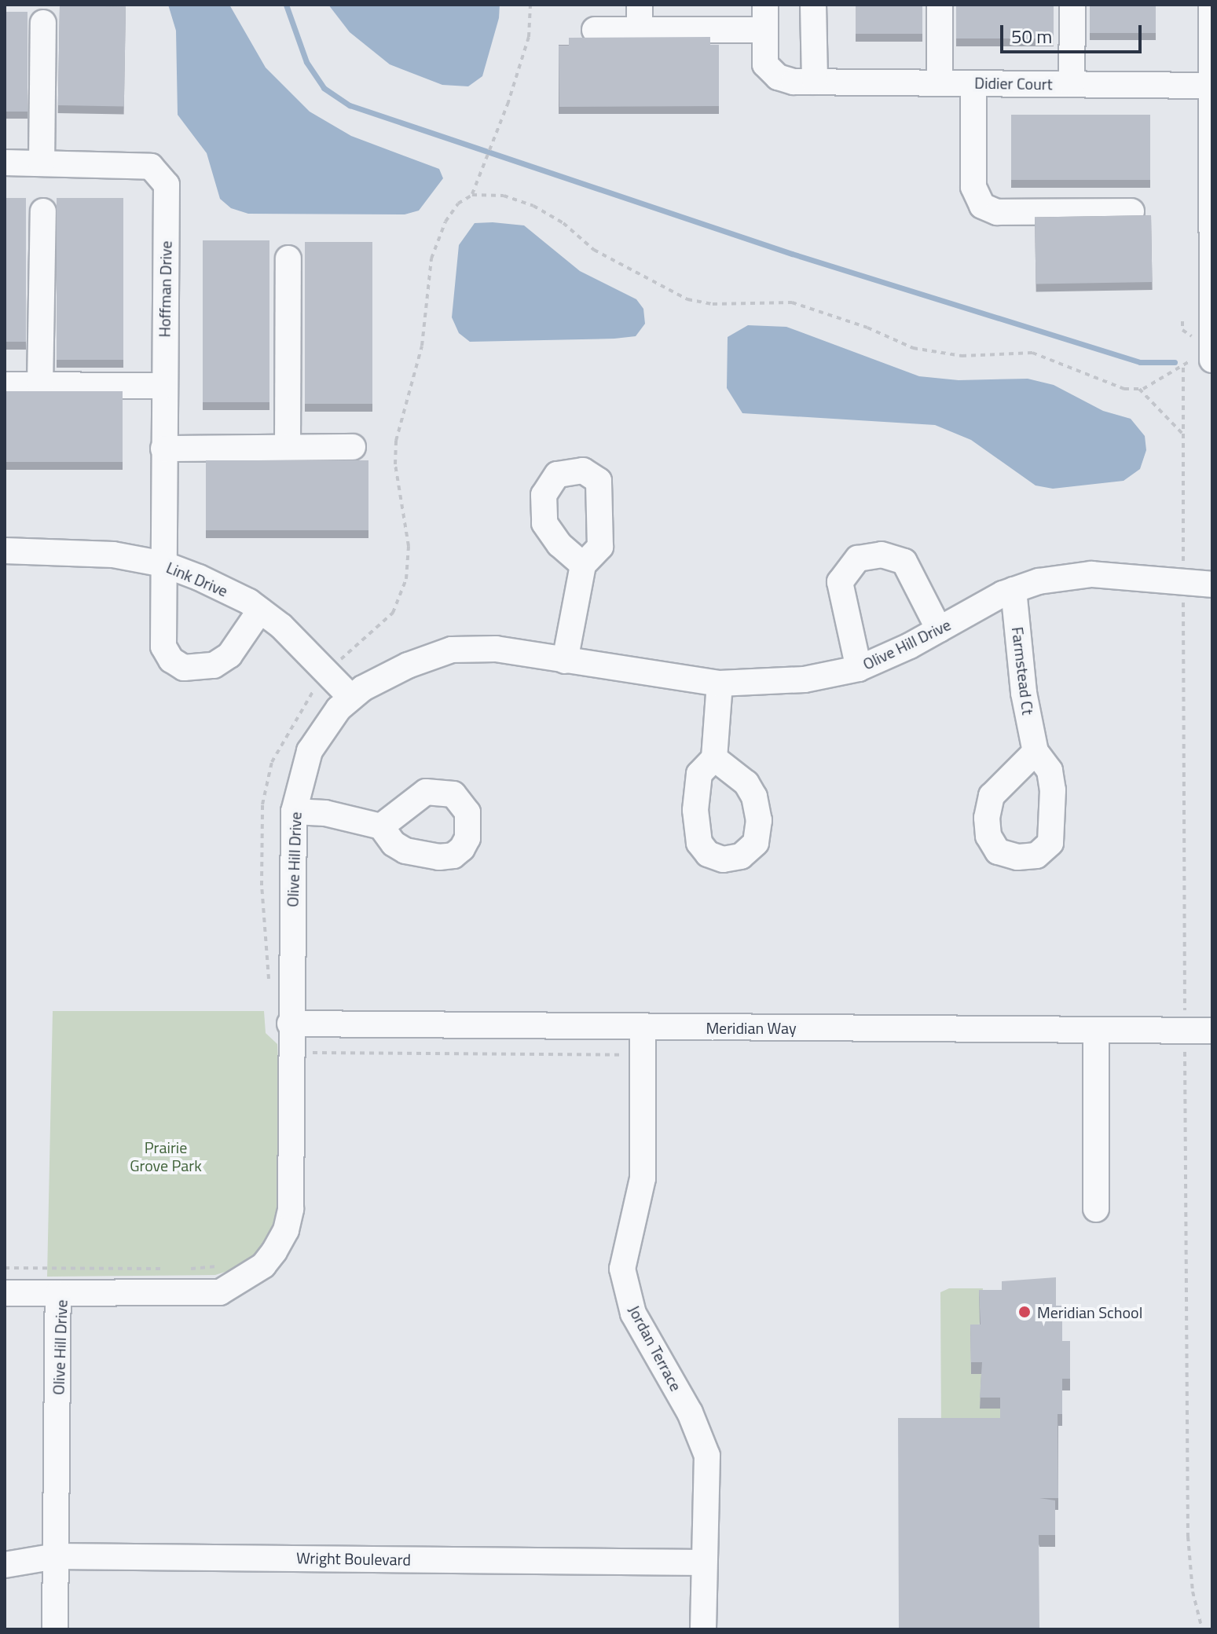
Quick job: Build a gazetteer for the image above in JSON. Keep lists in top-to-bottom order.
{
  "streets": {
    "street": [
      "Didier Court",
      "Hoffman Drive",
      "Link Drive",
      "Olive Hill Drive",
      "Farmstead Ct",
      "Meridian Way",
      "Jordan Terrace",
      "Wright Boulevard"
    ]
  },
  "crossings": [
    ["Hoffman Drive", "Link Drive"],
    ["Link Drive", "Olive Hill Drive"],
    ["Olive Hill Drive", "Farmstead Ct"],
    ["Olive Hill Drive", "Meridian Way"],
    ["Olive Hill Drive", "Wright Boulevard"],
    ["Meridian Way", "Jordan Terrace"],
    ["Jordan Terrace", "Wright Boulevard"]
  ],
  "parks": ["Prairie Grove Park"],
  "places": ["Meridian School"],
  "scale_bar": "50 m"
}
